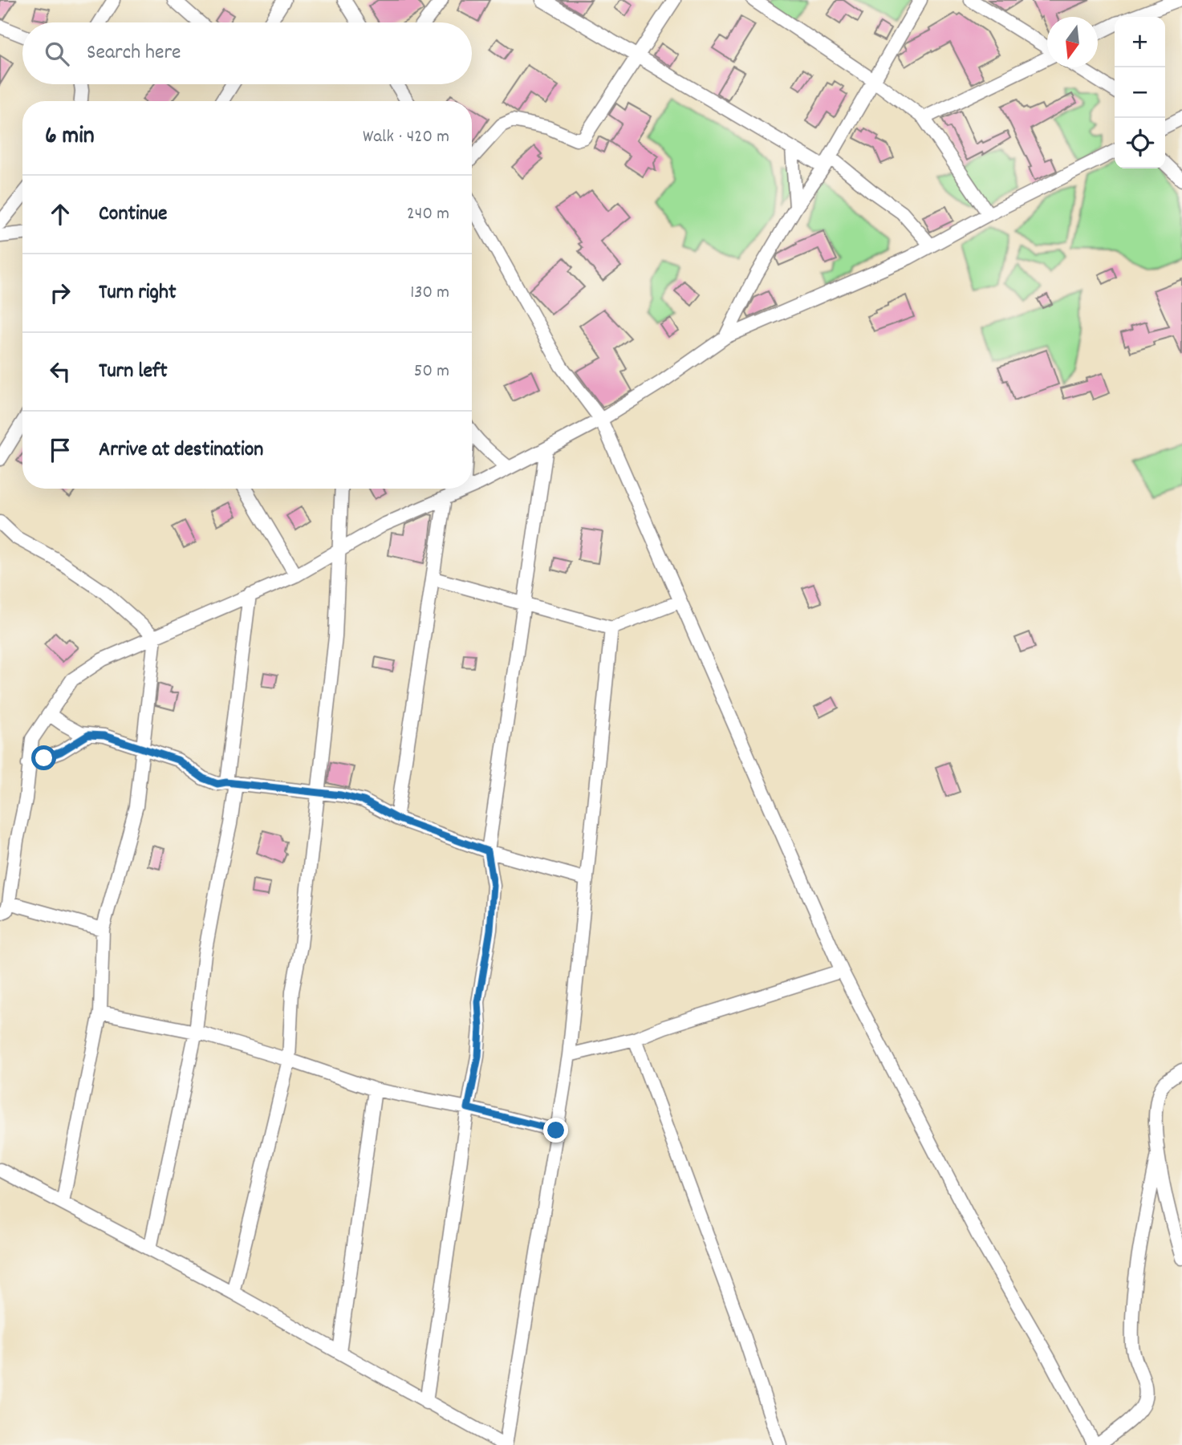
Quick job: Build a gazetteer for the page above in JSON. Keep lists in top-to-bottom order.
{
  "north": "bottom",
  "page": {
    "map_buttons": ["+", "−"],
    "search": "Search here",
    "heading": ["6 min", "Walk · 420 m"],
    "list": [
      ["Continue", "240 m"],
      ["Turn right", "130 m"],
      ["Turn left", "50 m"],
      "Arrive at destination"
    ]
  }
}
